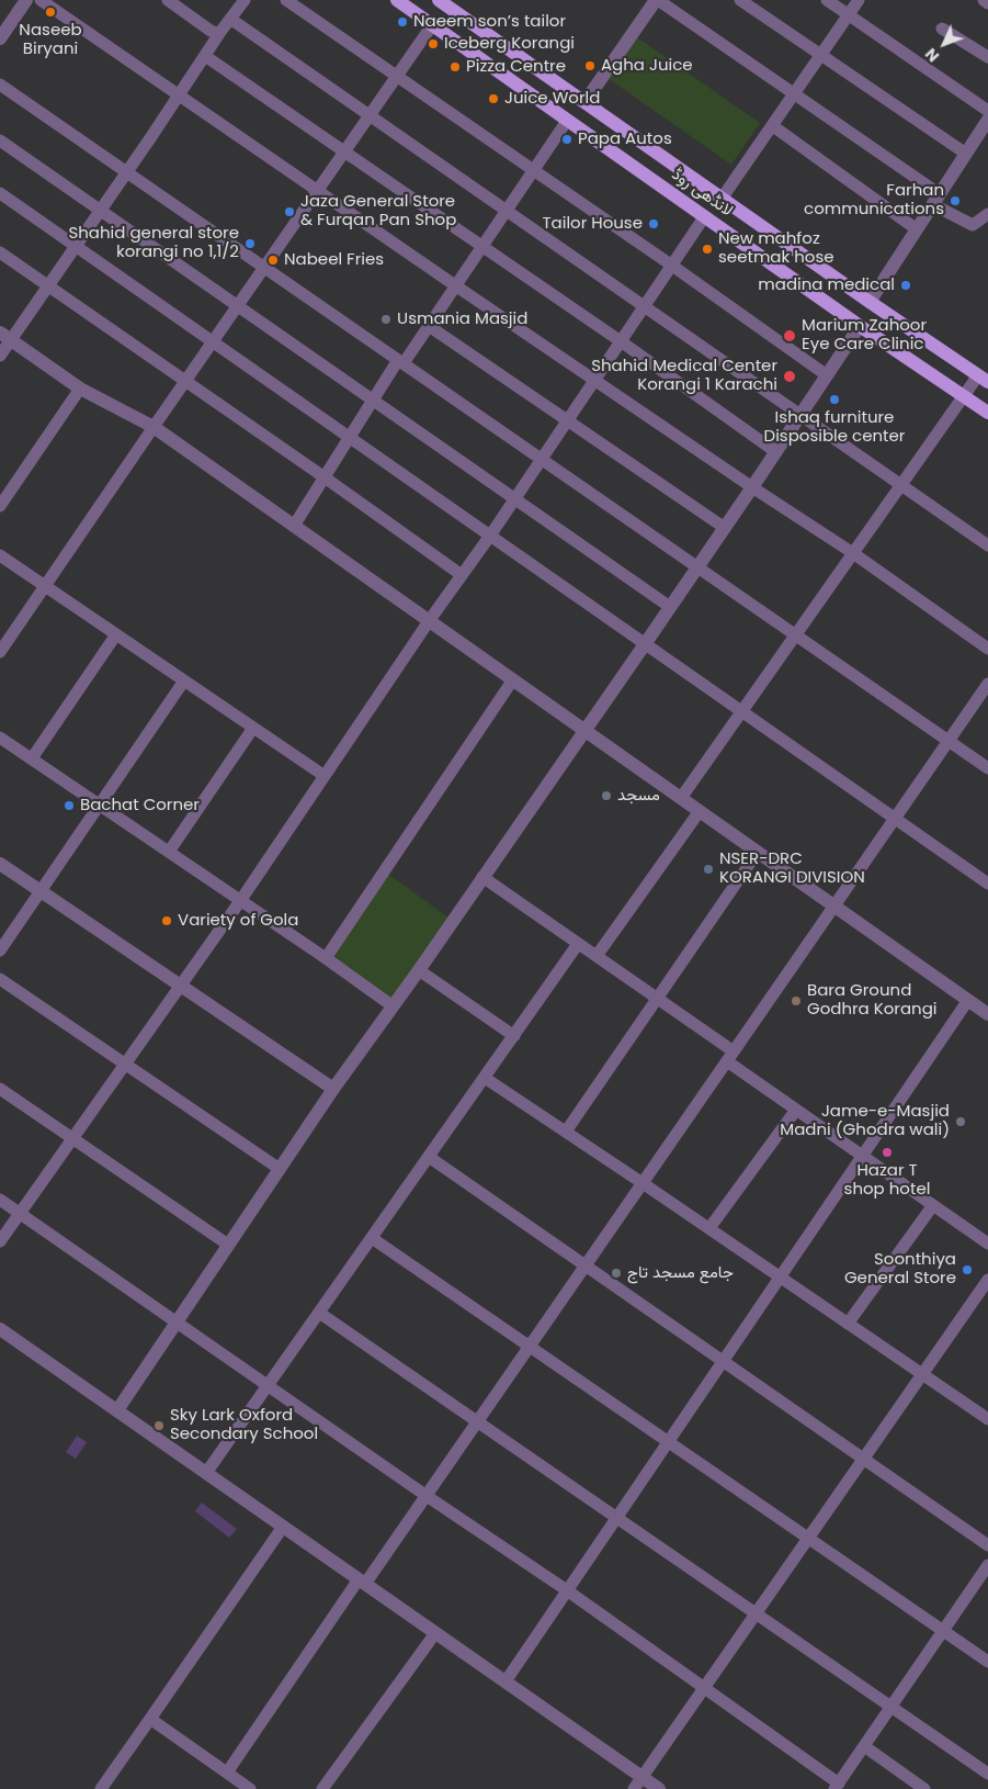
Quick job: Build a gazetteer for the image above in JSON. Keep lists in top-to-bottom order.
{
  "streets": {
    "main road": ["لانڈھی روڈ"]
  },
  "places": [
    "Naseeb Biryani",
    "Naeem son’s tailor",
    "Iceberg Korangi",
    "Agha Juice",
    "Pizza Centre",
    "Juice World",
    "Papa Autos",
    "Farhan communications",
    "Jaza General Store & Furqan Pan Shop",
    "Tailor House",
    "Shahid general store korangi no 1,1/2",
    "New mahfoz seetmak hose",
    "Nabeel Fries",
    "madina medical",
    "Usmania Masjid",
    "Marium Zahoor Eye Care Clinic",
    "Shahid Medical Center Korangi 1 Karachi",
    "Ishaq furniture Disposible center",
    "مسجد",
    "Bachat Corner",
    "NSER-DRC KORANGI DIVISION",
    "Variety of Gola",
    "Bara Ground Godhra Korangi",
    "Jame-e-Masjid Madni (Ghodra wali)",
    "Hazar T shop hotel",
    "Soonthiya General Store",
    "جامع مسجد تاج",
    "Sky Lark Oxford Secondary School"
  ],
  "north": "bottom left"
}
